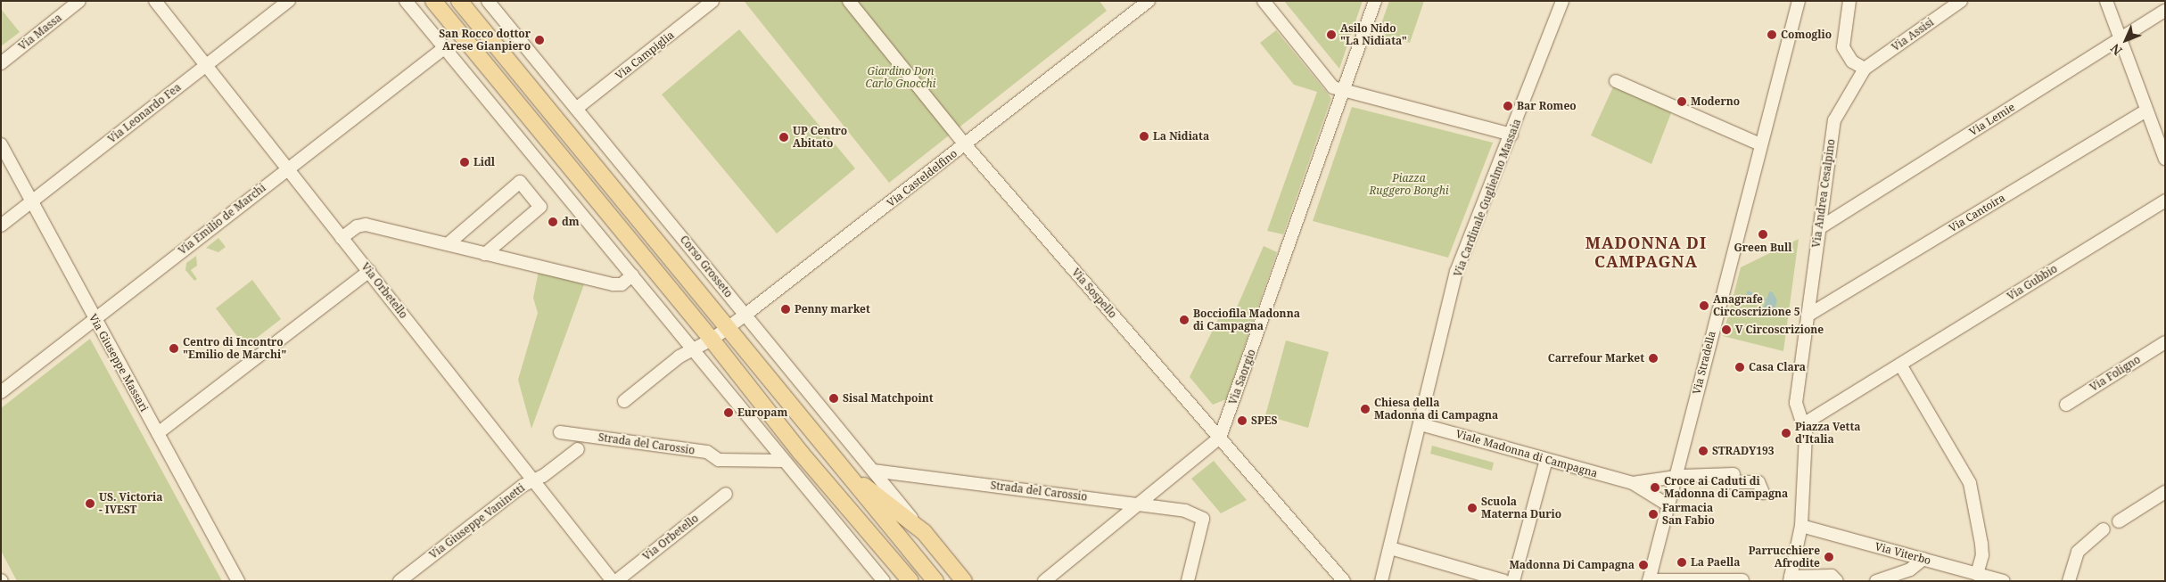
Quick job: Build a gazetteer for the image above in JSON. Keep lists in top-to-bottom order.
{
  "streets": {
    "main road": ["Corso Grosseto"],
    "street": [
      "Via Massa",
      "Via Assisi",
      "Via Campiglia",
      "Via Leonardo Fea",
      "Via Lemie",
      "Via Casteldelfino",
      "Via Andrea Cesalpino",
      "Via Cardinale Guglielmo Massaia",
      "Via Cantoira",
      "Via Emilio de Marchi",
      "Via Gubbio",
      "Via Orbetello",
      "Via Sospello",
      "Via Giuseppe Massari",
      "Via Stradella",
      "Via Foligno",
      "Via Saorgio",
      "Strada del Carossio",
      "Viale Madonna di Campagna",
      "Via Giuseppe Vaninetti",
      "Via Viterbo"
    ]
  },
  "crossings": [
    ["Via Assisi", "Via Andrea Cesalpino"],
    ["Via Campiglia", "Corso Grosseto"],
    ["Via Leonardo Fea", "Via Orbetello"],
    ["Via Leonardo Fea", "Via Giuseppe Massari"],
    ["Via Lemie", "Via Andrea Cesalpino"],
    ["Via Casteldelfino", "Corso Grosseto"],
    ["Via Casteldelfino", "Via Sospello"],
    ["Via Andrea Cesalpino", "Via Cantoira"],
    ["Via Andrea Cesalpino", "Via Gubbio"],
    ["Via Cardinale Guglielmo Massaia", "Viale Madonna di Campagna"],
    ["Via Emilio de Marchi", "Via Orbetello"],
    ["Via Emilio de Marchi", "Via Giuseppe Massari"],
    ["Corso Grosseto", "Strada del Carossio"],
    ["Via Orbetello", "Via Giuseppe Vaninetti"],
    ["Via Sospello", "Via Saorgio"],
    ["Via Stradella", "Viale Madonna di Campagna"]
  ],
  "districts": ["MADONNA DI CAMPAGNA"],
  "parks": ["Giardino Don Carlo Gnocchi", "Piazza Ruggero Bonghi"],
  "places": [
    "Asilo Nido \"La Nidiata\"",
    "Comoglio",
    "San Rocco dottor Arese Gianpiero",
    "Moderno",
    "Bar Romeo",
    "La Nidiata",
    "UP Centro Abitato",
    "Lidl",
    "dm",
    "Green Bull",
    "Anagrafe Circoscrizione 5",
    "Penny market",
    "Bocciofila Madonna di Campagna",
    "V Circoscrizione",
    "Centro di Incontro \"Emilio de Marchi\"",
    "Carrefour Market",
    "Casa Clara",
    "Sisal Matchpoint",
    "Chiesa della Madonna di Campagna",
    "Europam",
    "SPES",
    "Piazza Vetta d'Italia",
    "STRADY193",
    "Croce ai Caduti di Madonna di Campagna",
    "US. Victoria - IVEST",
    "Scuola Materna Durio",
    "Farmacia San Fabio",
    "Parrucchiere Afrodite",
    "La Paella",
    "Madonna Di Campagna"
  ],
  "north": "bottom left"
}
